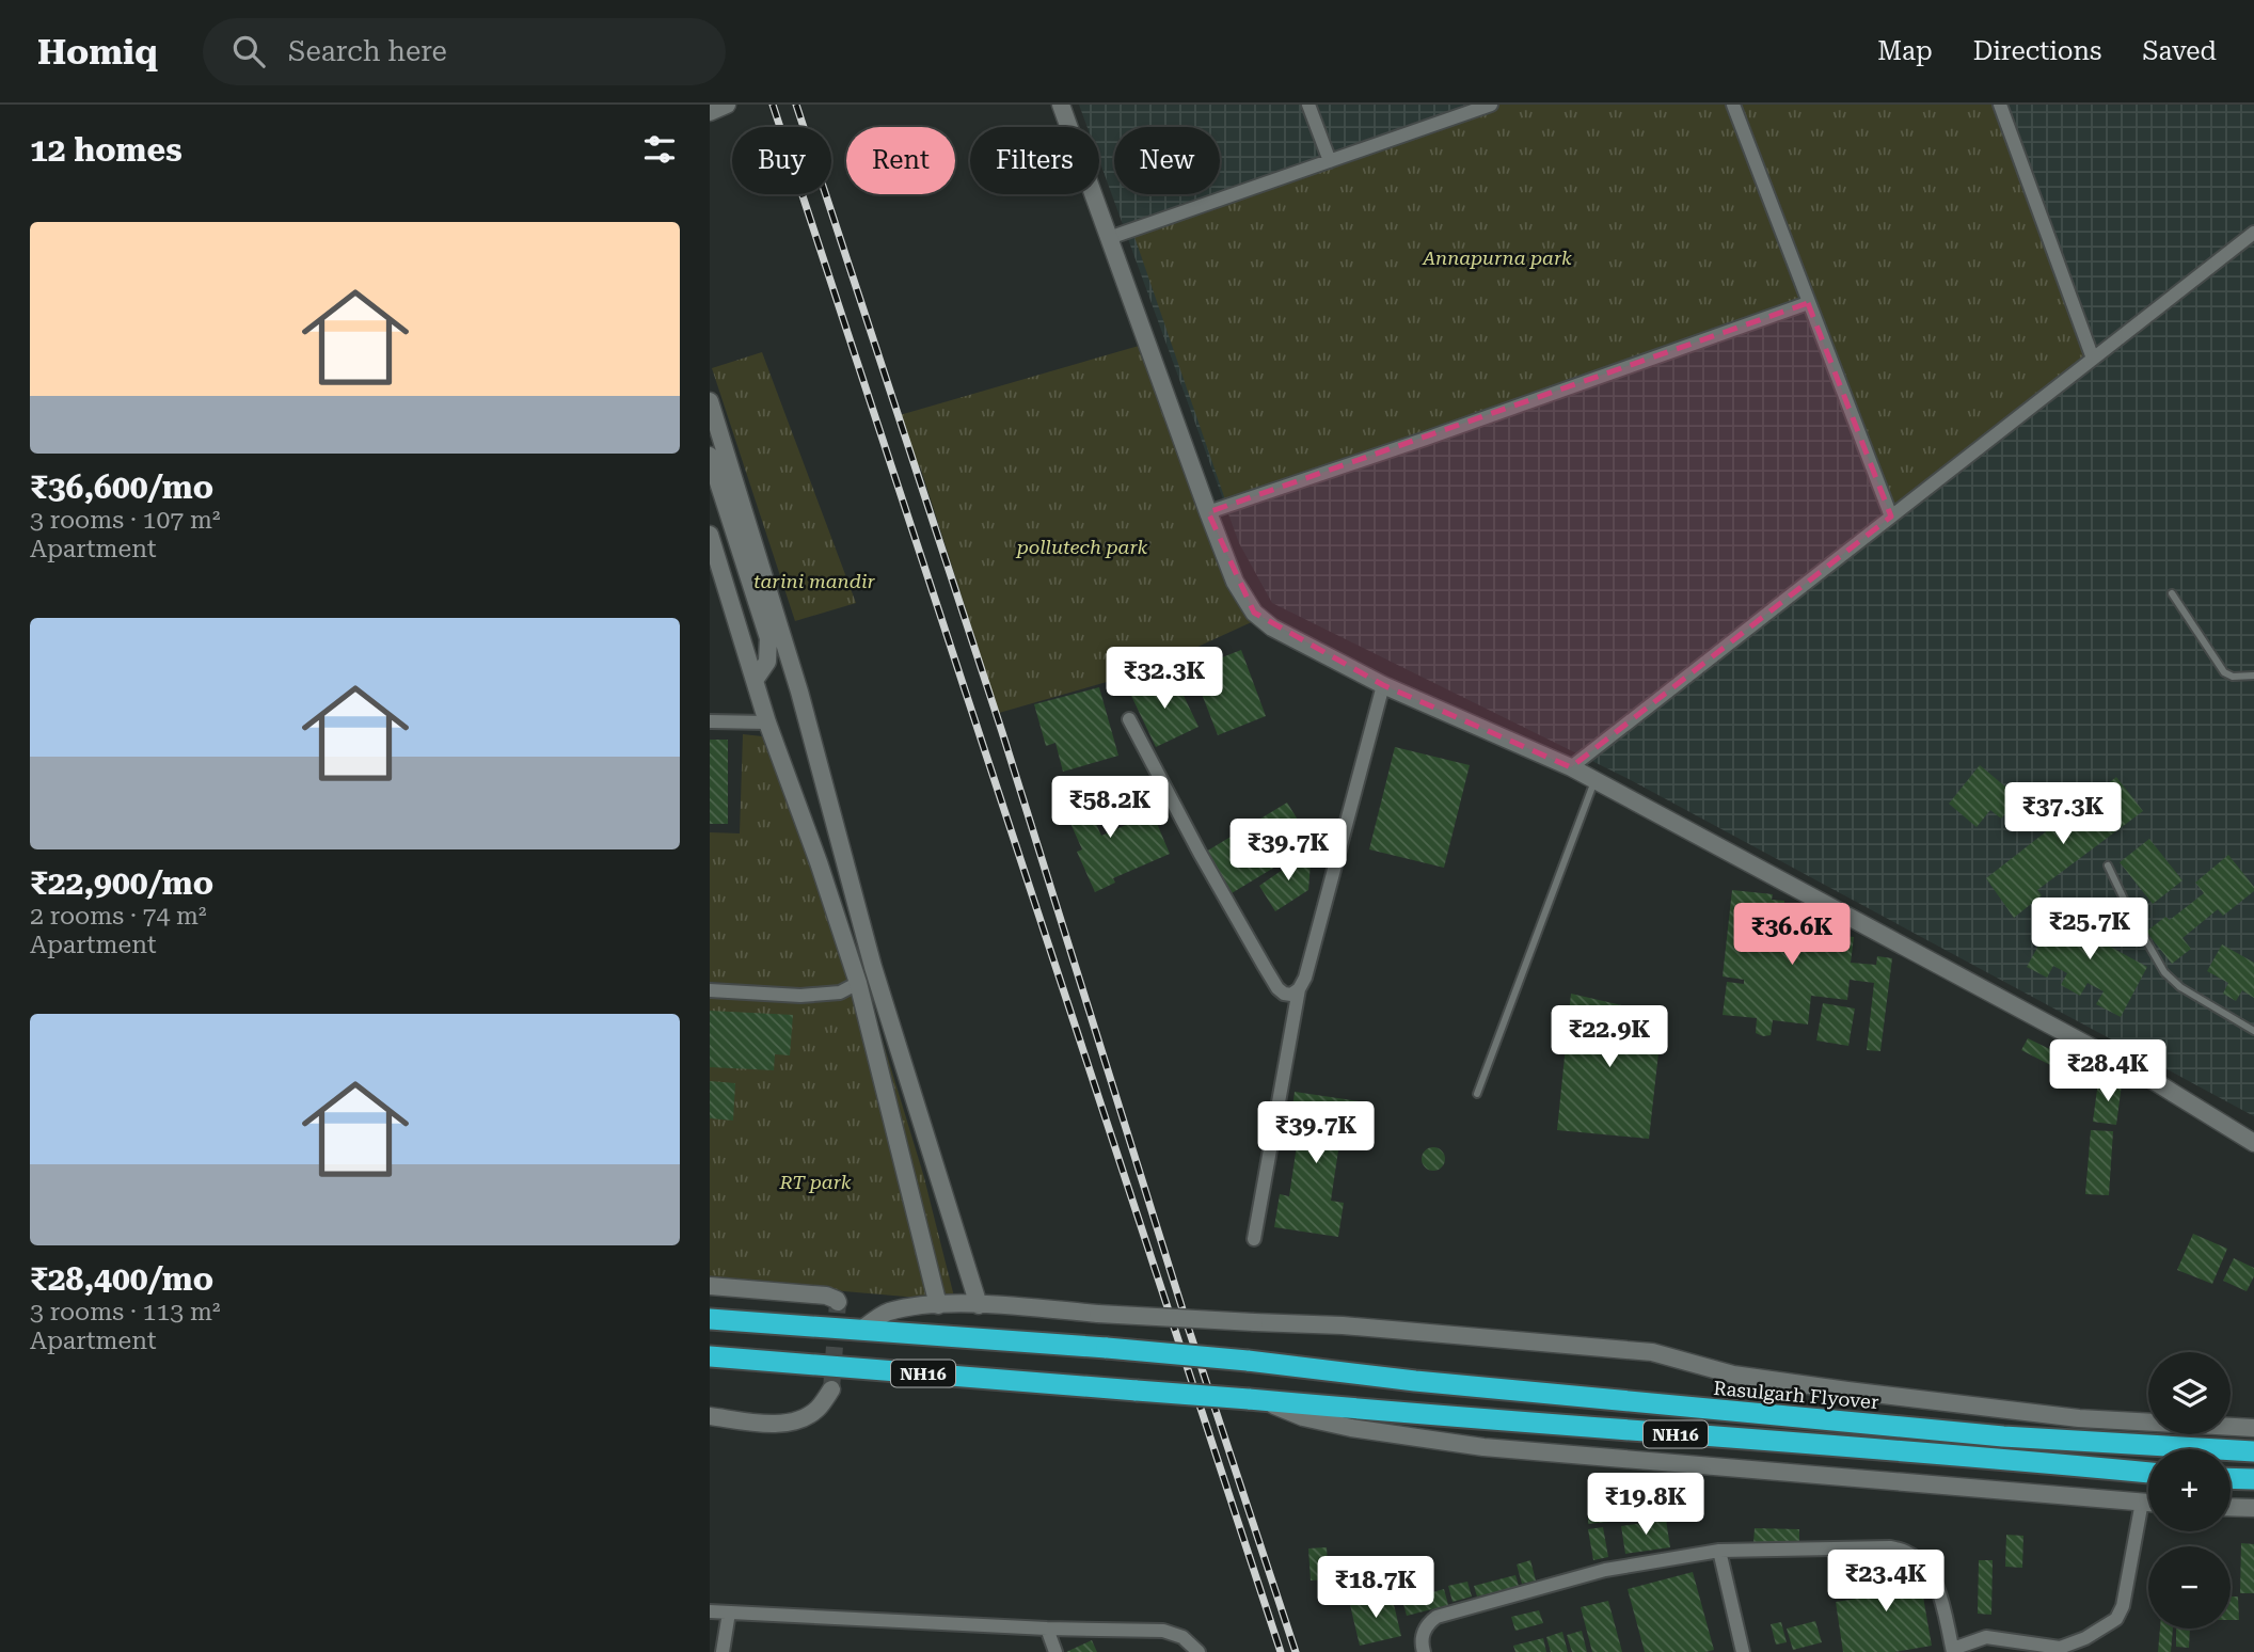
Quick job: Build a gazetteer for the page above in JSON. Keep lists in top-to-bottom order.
{
  "streets": {
    "highway": ["NH16", "Rasulgarh Flyover"]
  },
  "crossings": [
    ["NH16", "Rasulgarh Flyover"]
  ],
  "parks": [
    "Annapurna park",
    "pollutech park",
    "tarini mandir",
    "RT park"
  ],
  "page": {
    "header": "Homiq",
    "search": "Search here",
    "nav": ["Map", "Directions", "Saved"],
    "heading": "12 homes",
    "chip": [
      "Buy",
      "Rent",
      "Filters",
      "New"
    ],
    "list": [
      {
        "name": "₹36,600/mo",
        "note": "3 rooms · 107 m² · Apartment"
      },
      {
        "name": "₹22,900/mo",
        "note": "2 rooms · 74 m² · Apartment"
      },
      {
        "name": "₹28,400/mo",
        "note": "3 rooms · 113 m² · Apartment"
      }
    ],
    "price": [
      "₹32.3K",
      "₹58.2K",
      "₹37.3K",
      "₹39.7K",
      "₹25.7K",
      "₹36.6K",
      "₹22.9K",
      "₹28.4K",
      "₹39.7K",
      "₹19.8K",
      "₹23.4K",
      "₹18.7K"
    ],
    "map_buttons": ["+", "−"]
  }
}
